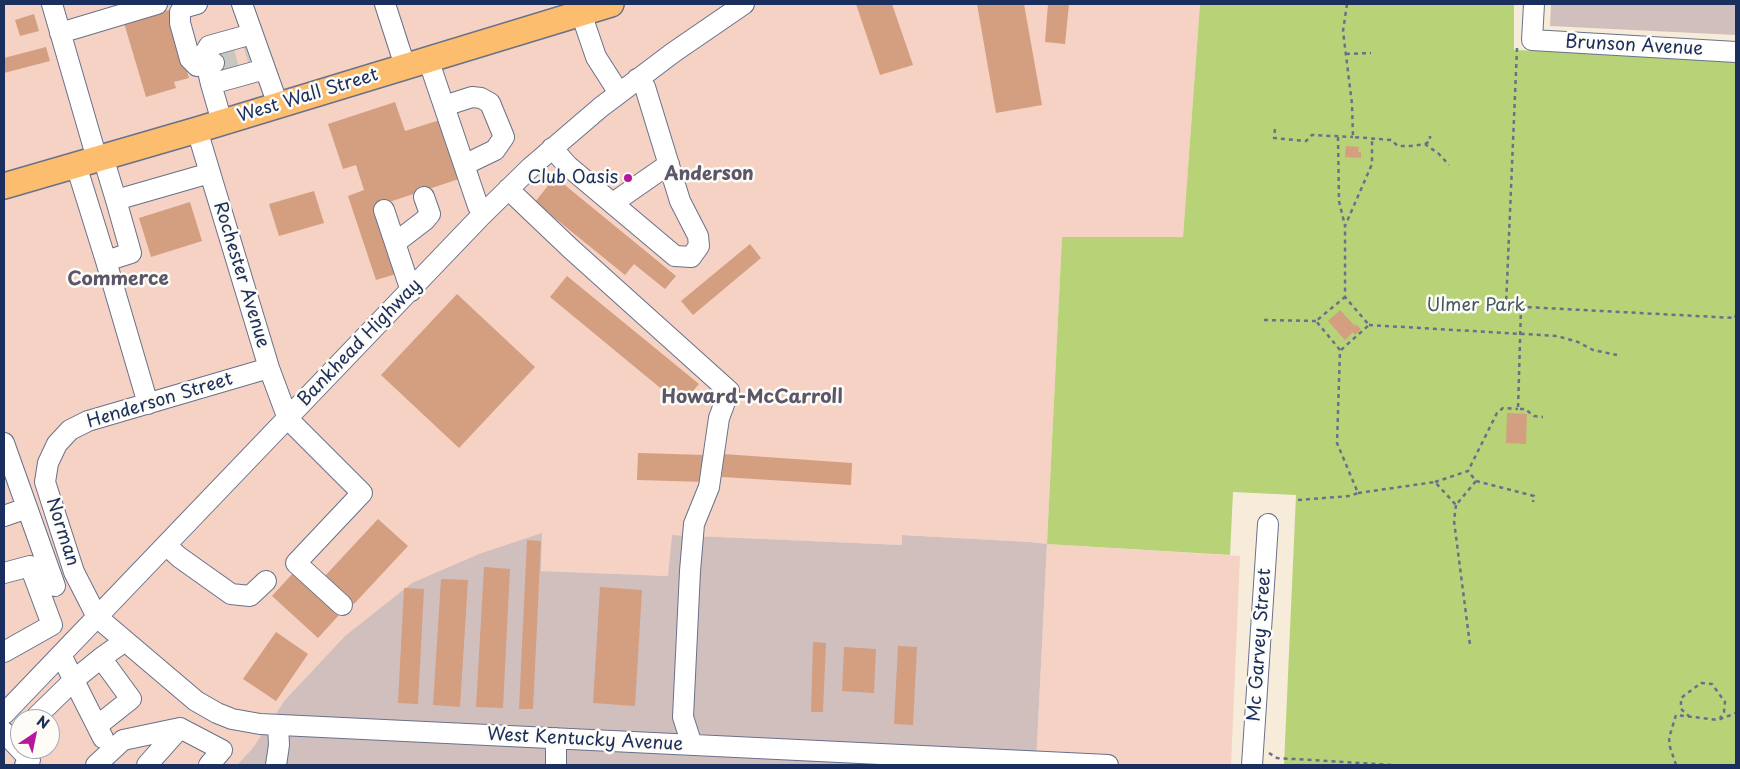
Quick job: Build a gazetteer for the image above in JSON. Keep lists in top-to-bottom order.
{
  "streets": {
    "main road": ["West Wall Street"],
    "street": [
      "Brunson Avenue",
      "Rochester Avenue",
      "Bankhead Highway",
      "Henderson Street",
      "Norman",
      "Mc Garvey Street",
      "West Kentucky Avenue"
    ]
  },
  "crossings": [
    ["West Wall Street", "Rochester Avenue"],
    ["Rochester Avenue", "Bankhead Highway"],
    ["Rochester Avenue", "Henderson Street"],
    ["Bankhead Highway", "Norman"],
    ["Bankhead Highway", "West Kentucky Avenue"],
    ["Henderson Street", "Norman"],
    ["Norman", "West Kentucky Avenue"]
  ],
  "districts": ["Anderson", "Commerce", "Howard-McCarroll"],
  "parks": ["Ulmer Park"],
  "places": ["Club Oasis"],
  "north": "top right"
}
